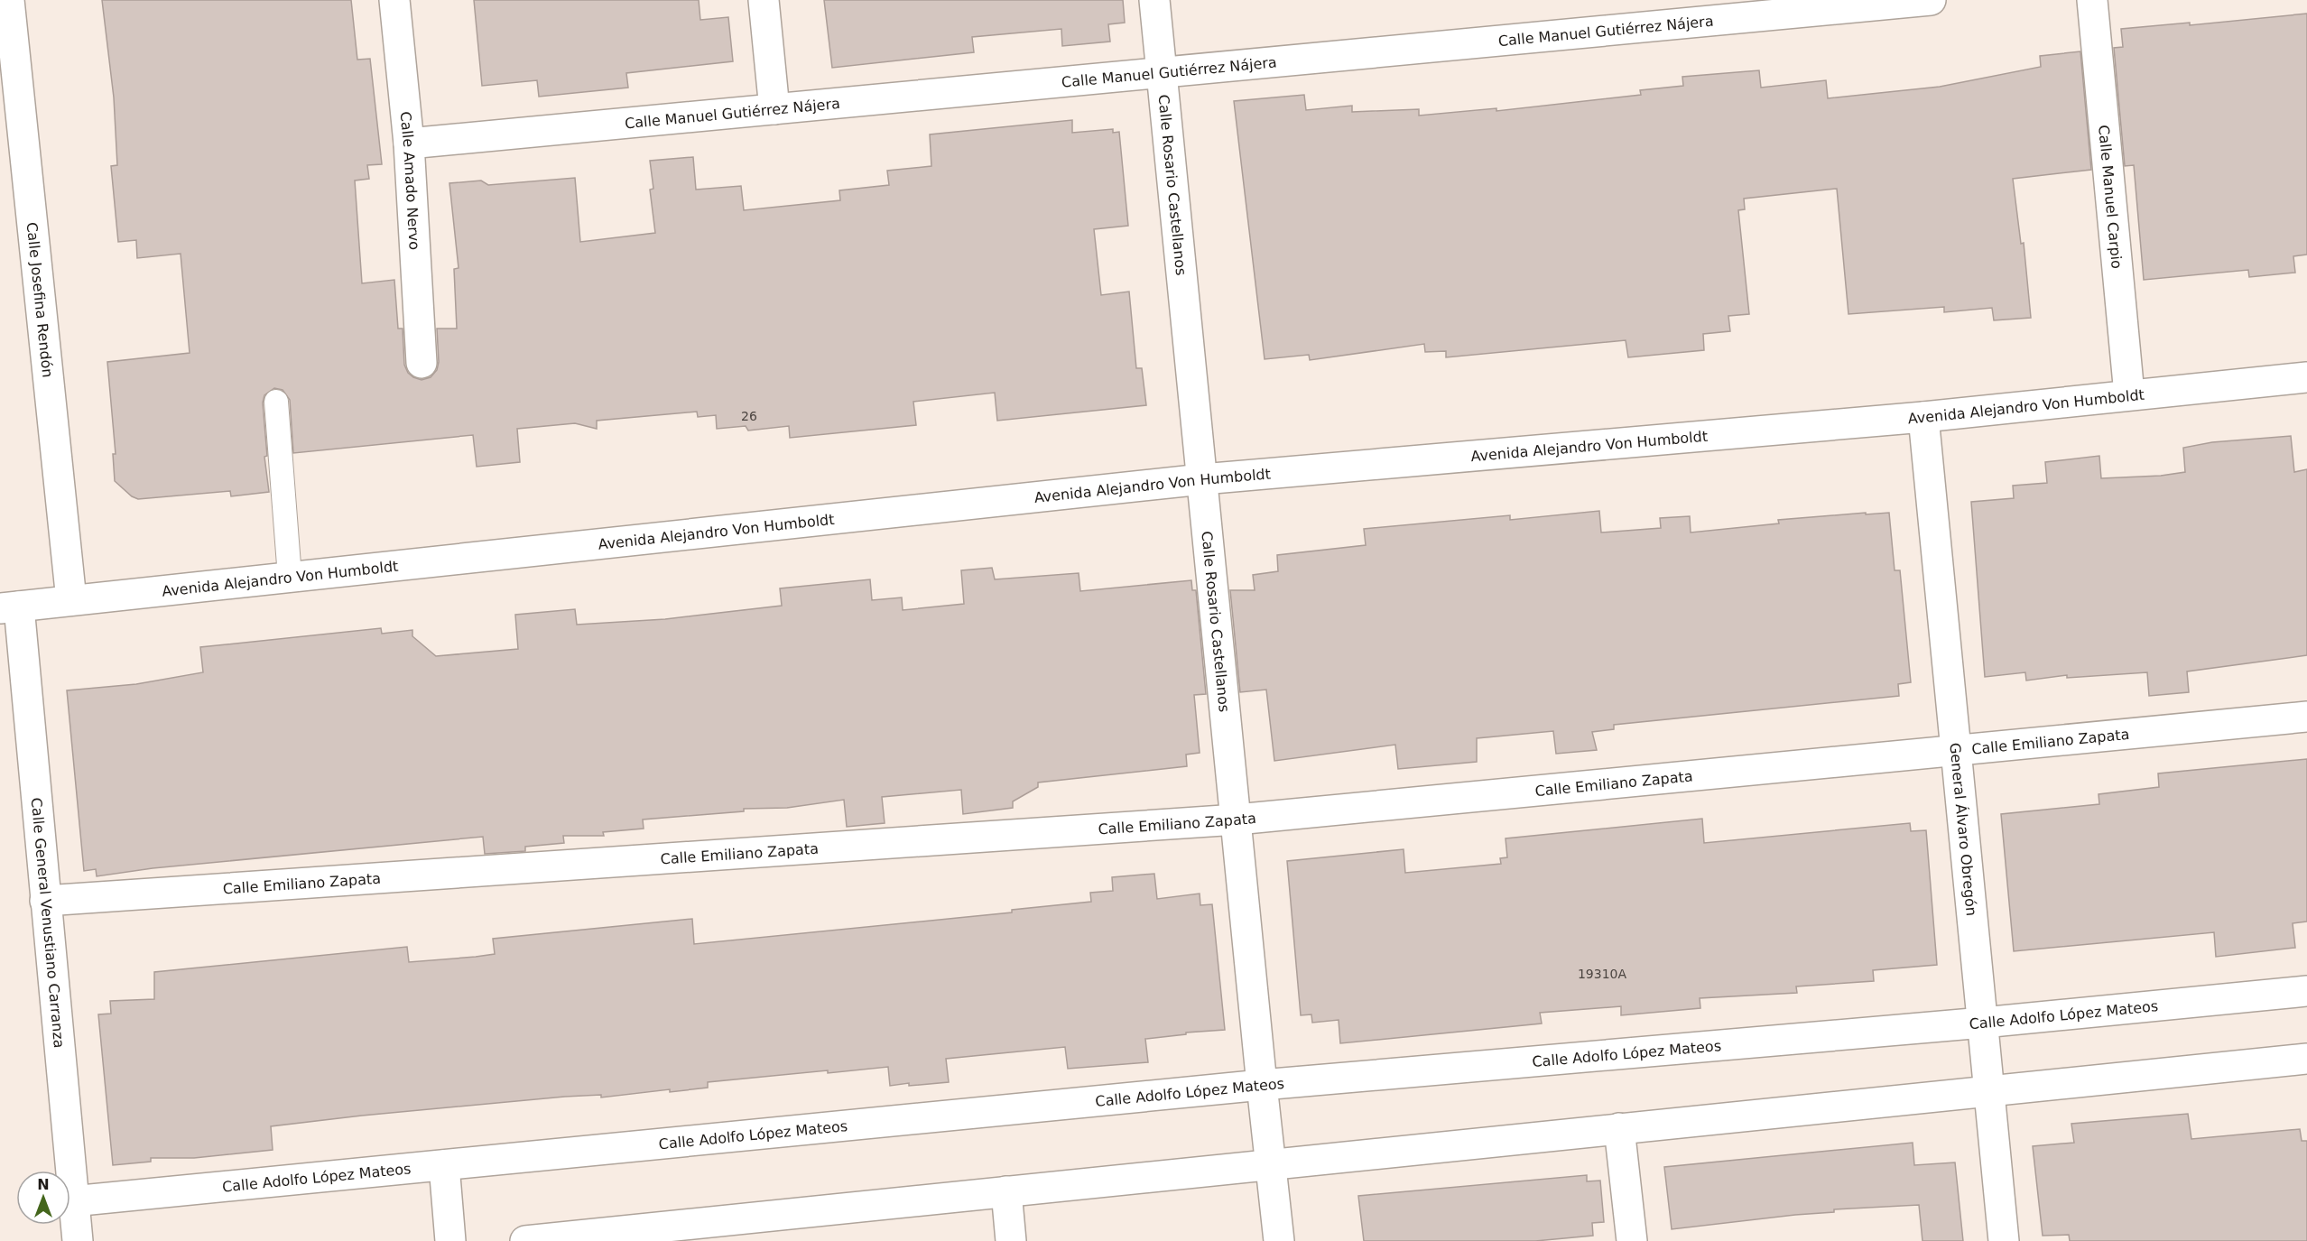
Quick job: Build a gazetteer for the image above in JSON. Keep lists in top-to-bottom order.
{
  "streets": {
    "street": [
      "Calle Manuel Gutiérrez Nájera",
      "Calle Amado Nervo",
      "Calle Rosario Castellanos",
      "Calle Manuel Carpio",
      "Calle Josefina Rendón",
      "Avenida Alejandro Von Humboldt",
      "Calle Emiliano Zapata",
      "General Álvaro Obregón",
      "Calle General Venustiano Carranza",
      "Calle Adolfo López Mateos"
    ]
  },
  "crossings": [
    ["Calle Manuel Gutiérrez Nájera", "Calle Amado Nervo"],
    ["Calle Manuel Gutiérrez Nájera", "Calle Rosario Castellanos"],
    ["Calle Rosario Castellanos", "Avenida Alejandro Von Humboldt"],
    ["Calle Rosario Castellanos", "Calle Emiliano Zapata"],
    ["Calle Rosario Castellanos", "Calle Adolfo López Mateos"],
    ["Calle Manuel Carpio", "Avenida Alejandro Von Humboldt"],
    ["Calle Josefina Rendón", "Avenida Alejandro Von Humboldt"],
    ["Avenida Alejandro Von Humboldt", "General Álvaro Obregón"],
    ["Avenida Alejandro Von Humboldt", "Calle General Venustiano Carranza"],
    ["Calle Emiliano Zapata", "General Álvaro Obregón"],
    ["Calle Emiliano Zapata", "Calle General Venustiano Carranza"],
    ["General Álvaro Obregón", "Calle Adolfo López Mateos"],
    ["Calle General Venustiano Carranza", "Calle Adolfo López Mateos"]
  ],
  "house_numbers": ["26", "19310A"],
  "north": "top"
}
